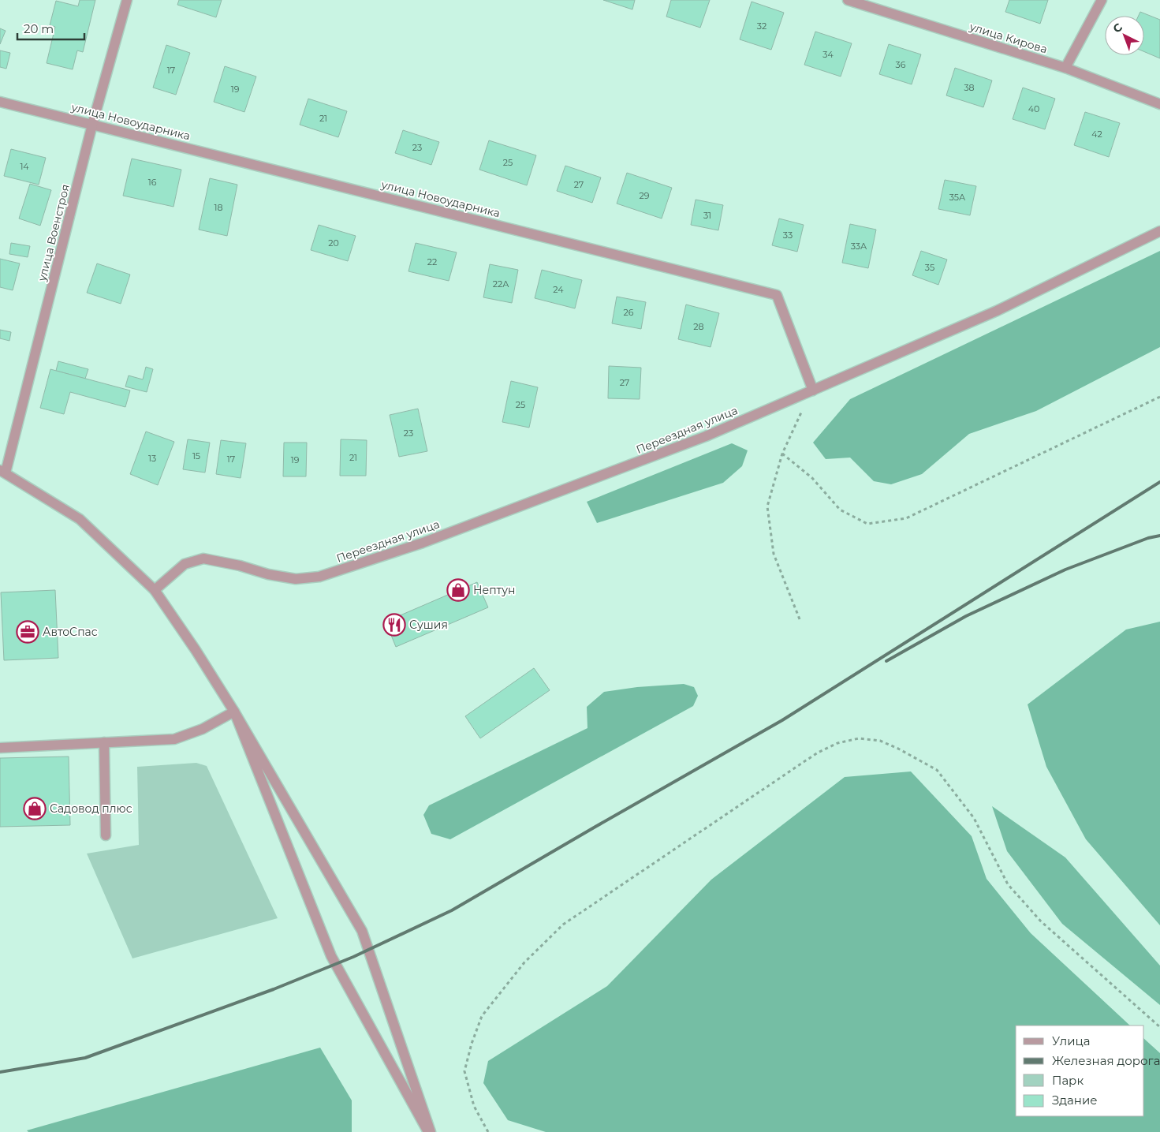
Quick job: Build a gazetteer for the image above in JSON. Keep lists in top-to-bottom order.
{
  "streets": {
    "street": [
      "улица Кирова",
      "улица Новоударника",
      "улица Военстроя",
      "Переездная улица"
    ]
  },
  "crossings": [
    ["улица Новоударника", "улица Военстроя"],
    ["улица Новоударника", "Переездная улица"]
  ],
  "places": {
    "shop": ["Нептун", "Садовод плюс"],
    "restaurant": ["Сушия"],
    "office": ["АвтоСпас"]
  },
  "house_numbers": [
    "32",
    "34",
    "36",
    "17",
    "38",
    "19",
    "40",
    "21",
    "42",
    "23",
    "25",
    "14",
    "16",
    "27",
    "29",
    "35А",
    "18",
    "31",
    "33",
    "20",
    "33А",
    "22",
    "35",
    "22А",
    "24",
    "26",
    "28",
    "27",
    "25",
    "23",
    "15",
    "21",
    "13",
    "17",
    "19"
  ],
  "legend": [
    "Улица",
    "Железная дорога",
    "Парк",
    "Здание"
  ],
  "scale_bar": "20 m",
  "north": "top left"
}
